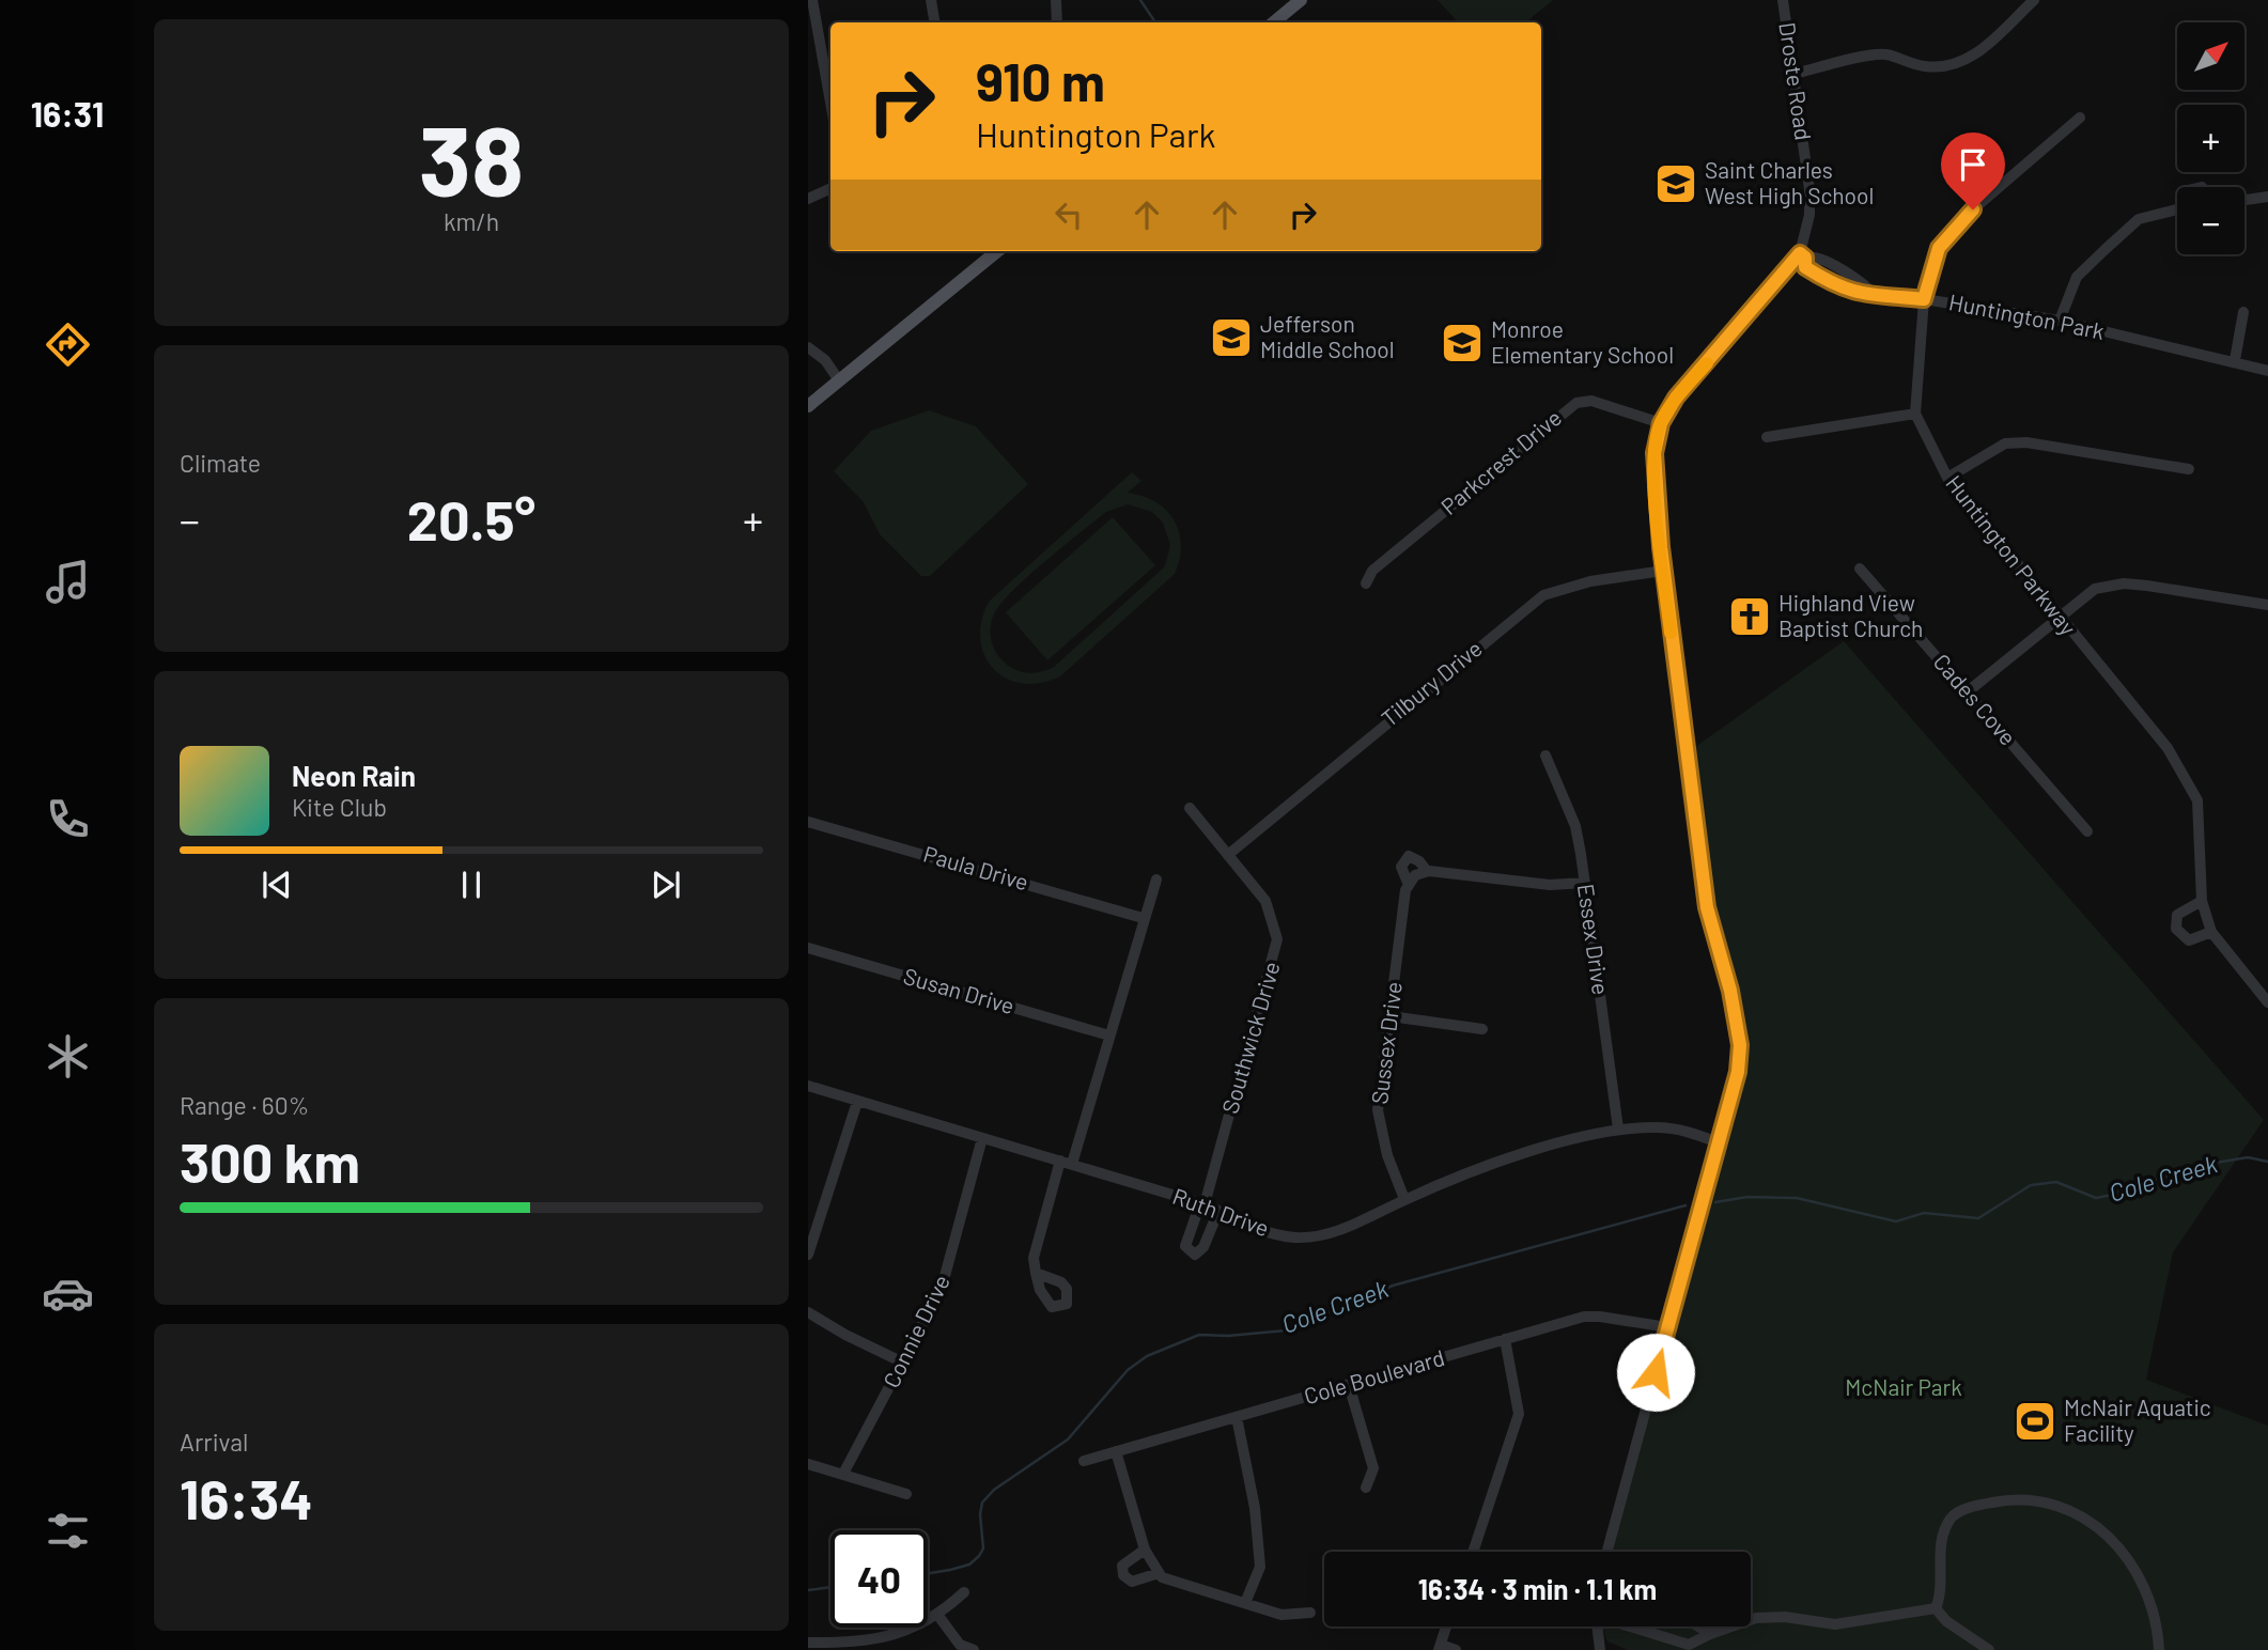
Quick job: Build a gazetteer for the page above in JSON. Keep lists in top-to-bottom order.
{
  "streets": {
    "street": [
      "Droste Road",
      "Huntington Park",
      "Parkcrest Drive",
      "Huntington Parkway",
      "Tilbury Drive",
      "Cades Cove",
      "Paula Drive",
      "Essex Drive",
      "Susan Drive",
      "Southwick Drive",
      "Sussex Drive",
      "Ruth Drive",
      "Connie Drive",
      "Cole Boulevard"
    ]
  },
  "crossings": [
    ["Droste Road", "Huntington Park"],
    ["Tilbury Drive", "Southwick Drive"],
    ["Essex Drive", "Sussex Drive"],
    ["Essex Drive", "Ruth Drive"],
    ["Southwick Drive", "Ruth Drive"],
    ["Sussex Drive", "Ruth Drive"],
    ["Ruth Drive", "Connie Drive"]
  ],
  "water": ["Cole Creek"],
  "parks": ["McNair Park"],
  "places": {
    "school or university": ["Saint Charles West High School", "Jefferson Middle School", "Monroe Elementary School"],
    "church": ["Highland View Baptist Church"],
    "sports": ["McNair Aquatic Facility"]
  },
  "north": "top right",
  "page": {
    "tabs": "16:31",
    "tile": [
      ["38", "km/h"],
      "Climate",
      ["Range · 60%", "300 km"],
      ["Arrival", "16:34"]
    ],
    "map_buttons": ["+", "−"],
    "turn": ["910 m", "Huntington Park"],
    "heat": ["−", "20.5°", "+"],
    "song": ["Neon Rain", "Kite Club"],
    "limit": "40",
    "trip": "16:34 · 3 min · 1.1 km"
  }
}
